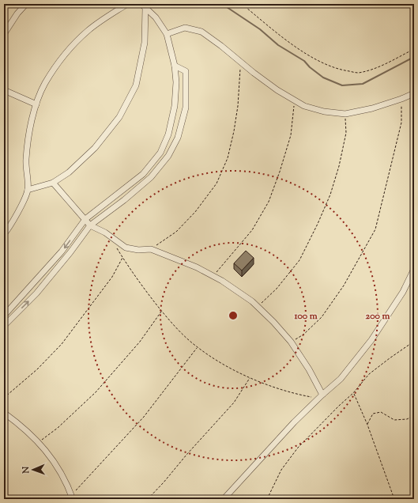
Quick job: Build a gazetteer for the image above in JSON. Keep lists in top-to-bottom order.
{
  "north": "left",
  "rings": ["100 m", "200 m"]
}
